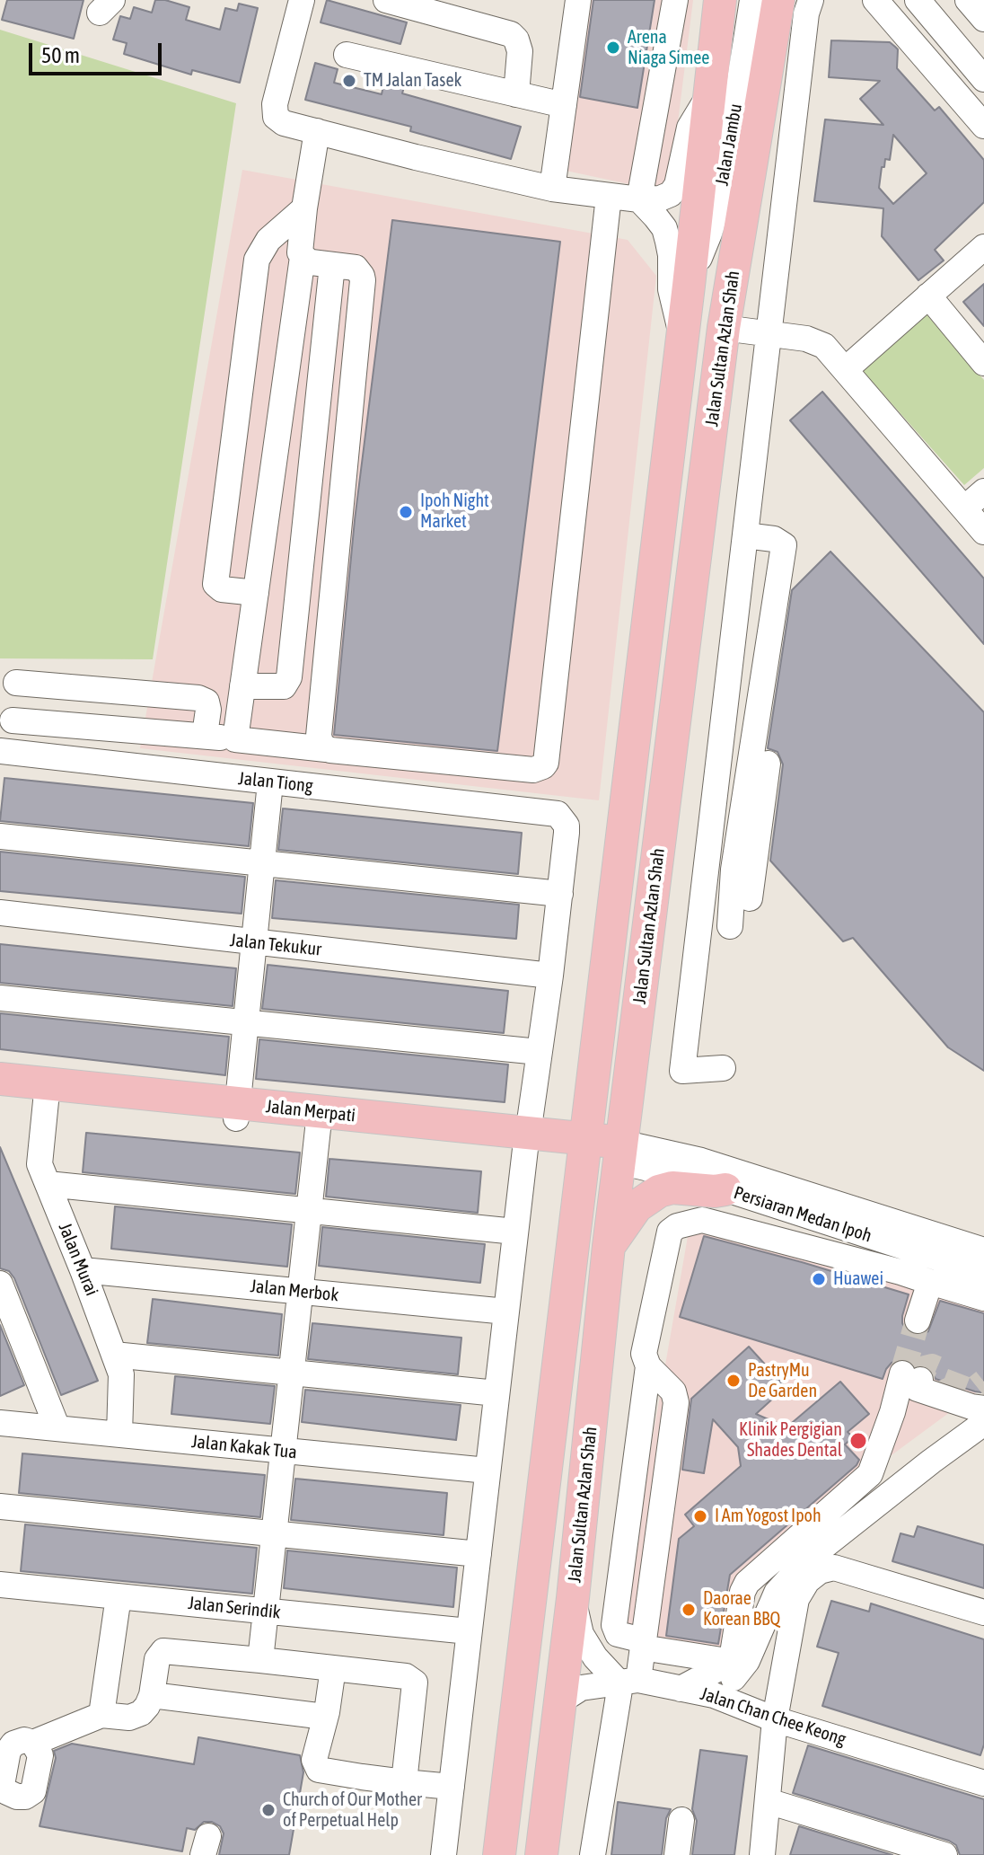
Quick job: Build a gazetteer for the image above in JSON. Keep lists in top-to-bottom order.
{
  "streets": {
    "main road": ["Jalan Sultan Azlan Shah", "Jalan Merpati"],
    "street": [
      "Jalan Jambu",
      "Jalan Tiong",
      "Jalan Tekukur",
      "Persiaran Medan Ipoh",
      "Jalan Murai",
      "Jalan Merbok",
      "Jalan Kakak Tua",
      "Jalan Serindik",
      "Jalan Chan Chee Keong"
    ]
  },
  "crossings": [
    ["Jalan Jambu", "Jalan Sultan Azlan Shah"],
    ["Jalan Sultan Azlan Shah", "Jalan Merpati"],
    ["Jalan Sultan Azlan Shah", "Persiaran Medan Ipoh"],
    ["Jalan Sultan Azlan Shah", "Jalan Chan Chee Keong"],
    ["Jalan Merpati", "Persiaran Medan Ipoh"],
    ["Jalan Merpati", "Jalan Murai"],
    ["Jalan Murai", "Jalan Merbok"],
    ["Jalan Murai", "Jalan Kakak Tua"]
  ],
  "places": [
    "Arena Niaga Simee",
    "TM Jalan Tasek",
    "Ipoh Night Market",
    "Huawei",
    "PastryMu De Garden",
    "Klinik Pergigian Shades Dental",
    "I Am Yogost Ipoh",
    "Daorae Korean BBQ",
    "Church of Our Mother of Perpetual Help"
  ],
  "scale_bar": "50 m"
}
